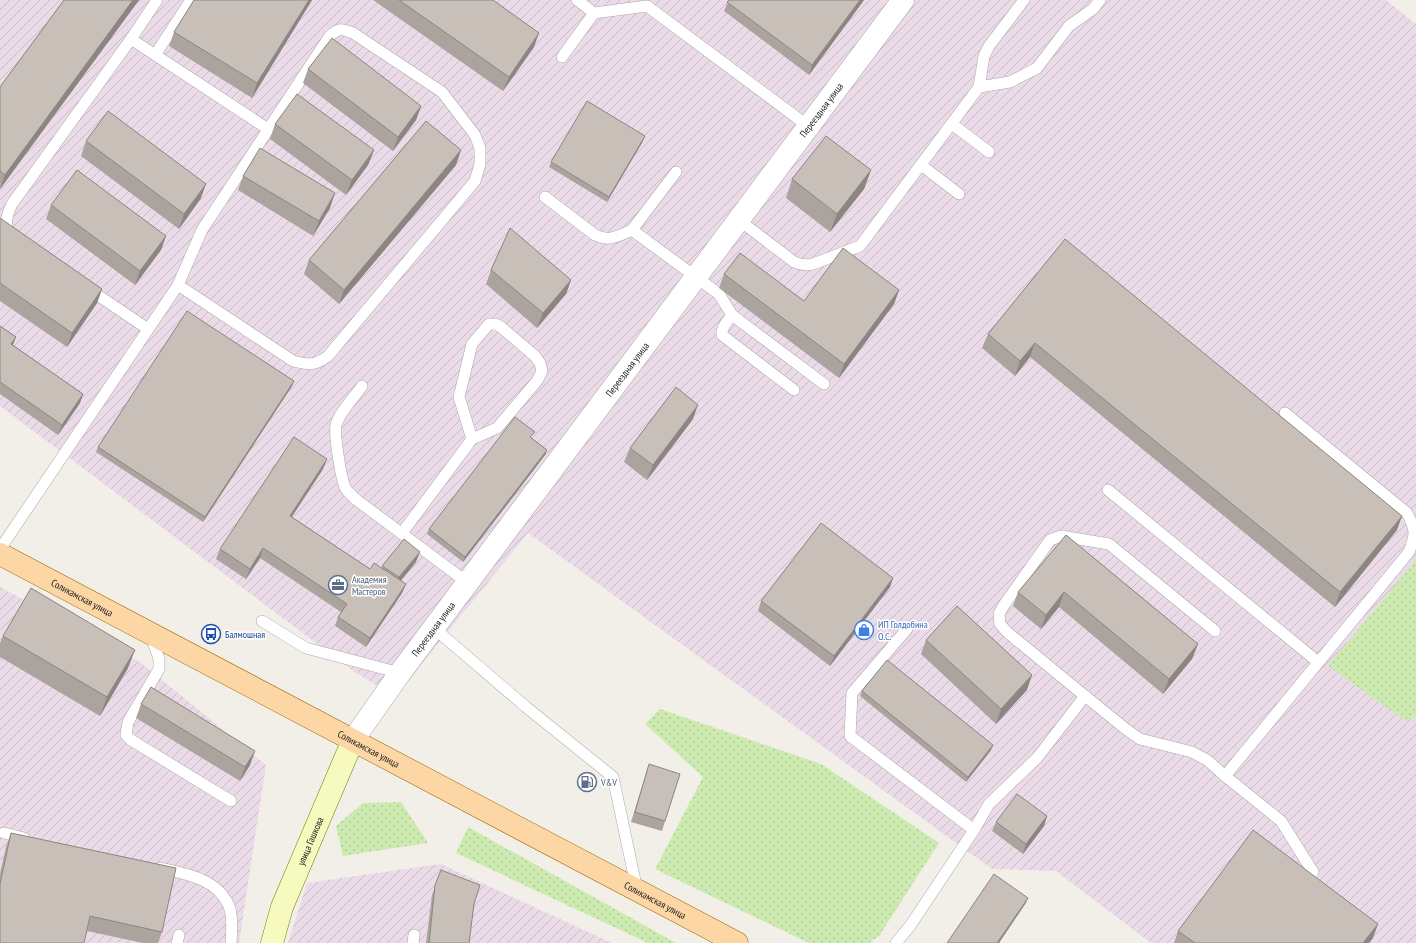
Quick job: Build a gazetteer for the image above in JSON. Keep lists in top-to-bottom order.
{
  "streets": {
    "main road": ["Соликамская улица"],
    "street": ["Переездная улица", "улица Гашкова"]
  },
  "crossings": [
    ["Переездная улица", "Соликамская улица"],
    ["Переездная улица", "улица Гашкова"],
    ["Соликамская улица", "улица Гашкова"]
  ],
  "places": {
    "office": ["Академия Мастеров"],
    "shop": ["ИП Голдобина О.С."],
    "bus stop": ["Балмошная"],
    "fuel station": ["V&V"]
  }
}
